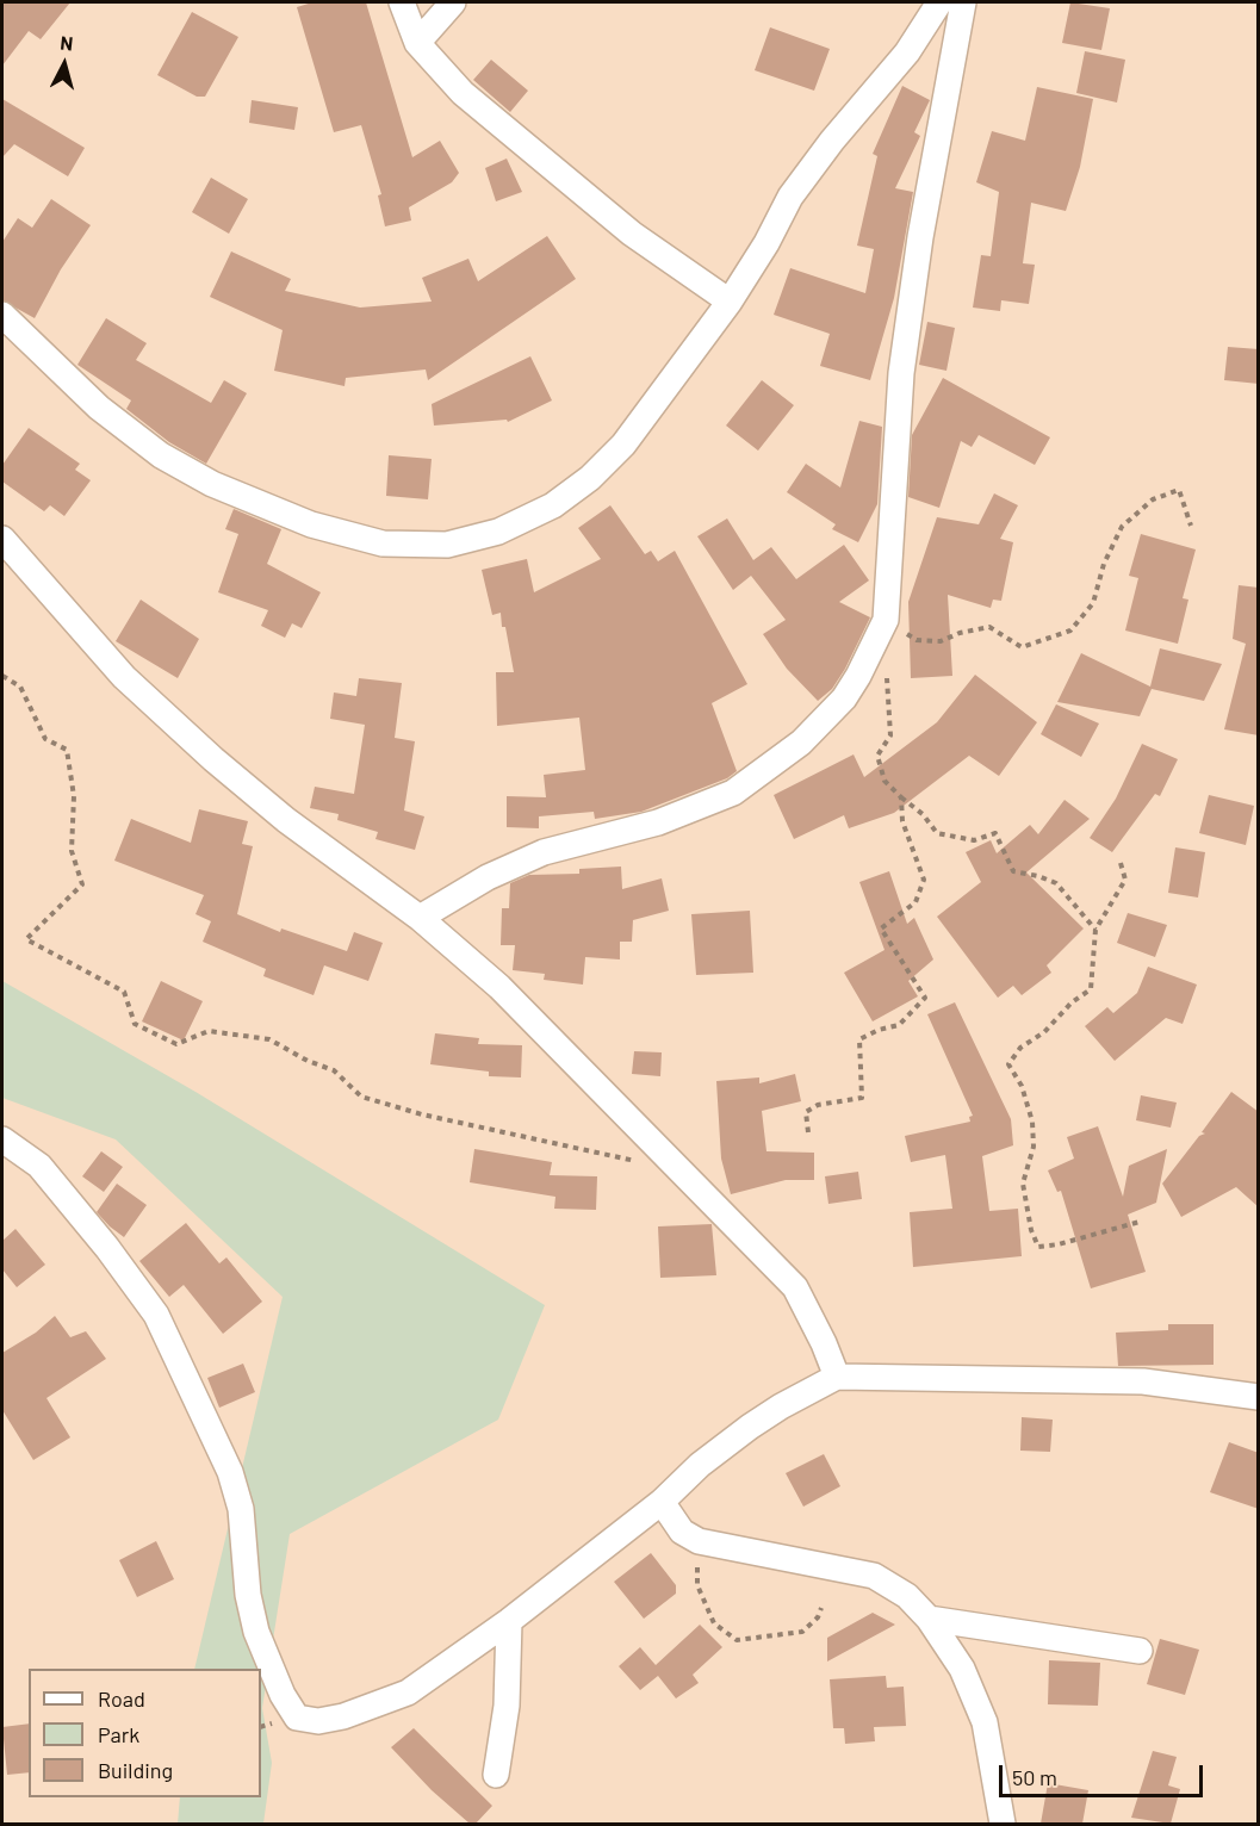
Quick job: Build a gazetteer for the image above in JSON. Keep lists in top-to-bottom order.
{
  "legend": ["Road", "Park", "Building"],
  "scale_bar": "50 m",
  "north": "top"
}
